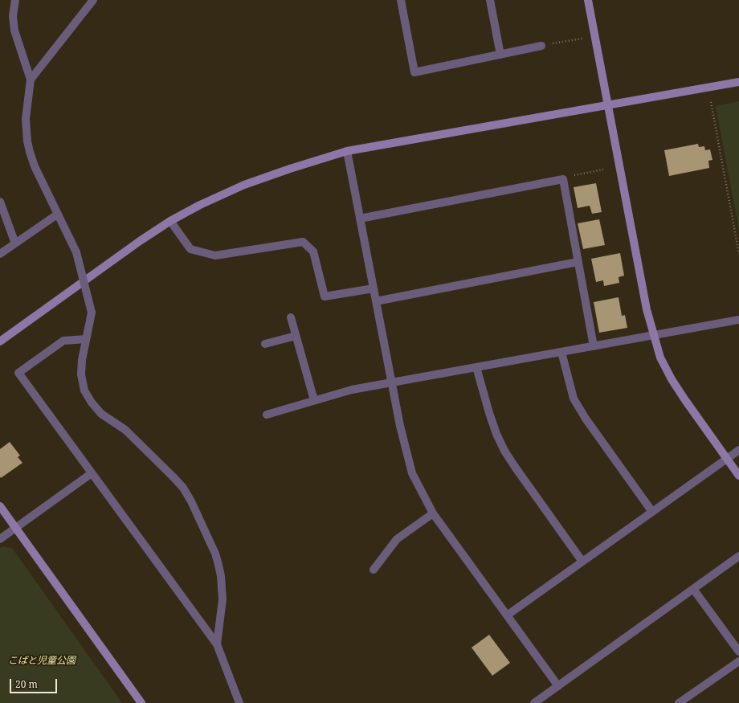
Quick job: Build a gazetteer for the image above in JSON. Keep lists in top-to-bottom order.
{
  "parks": ["こばと児童公園"],
  "scale_bar": "20 m"
}
